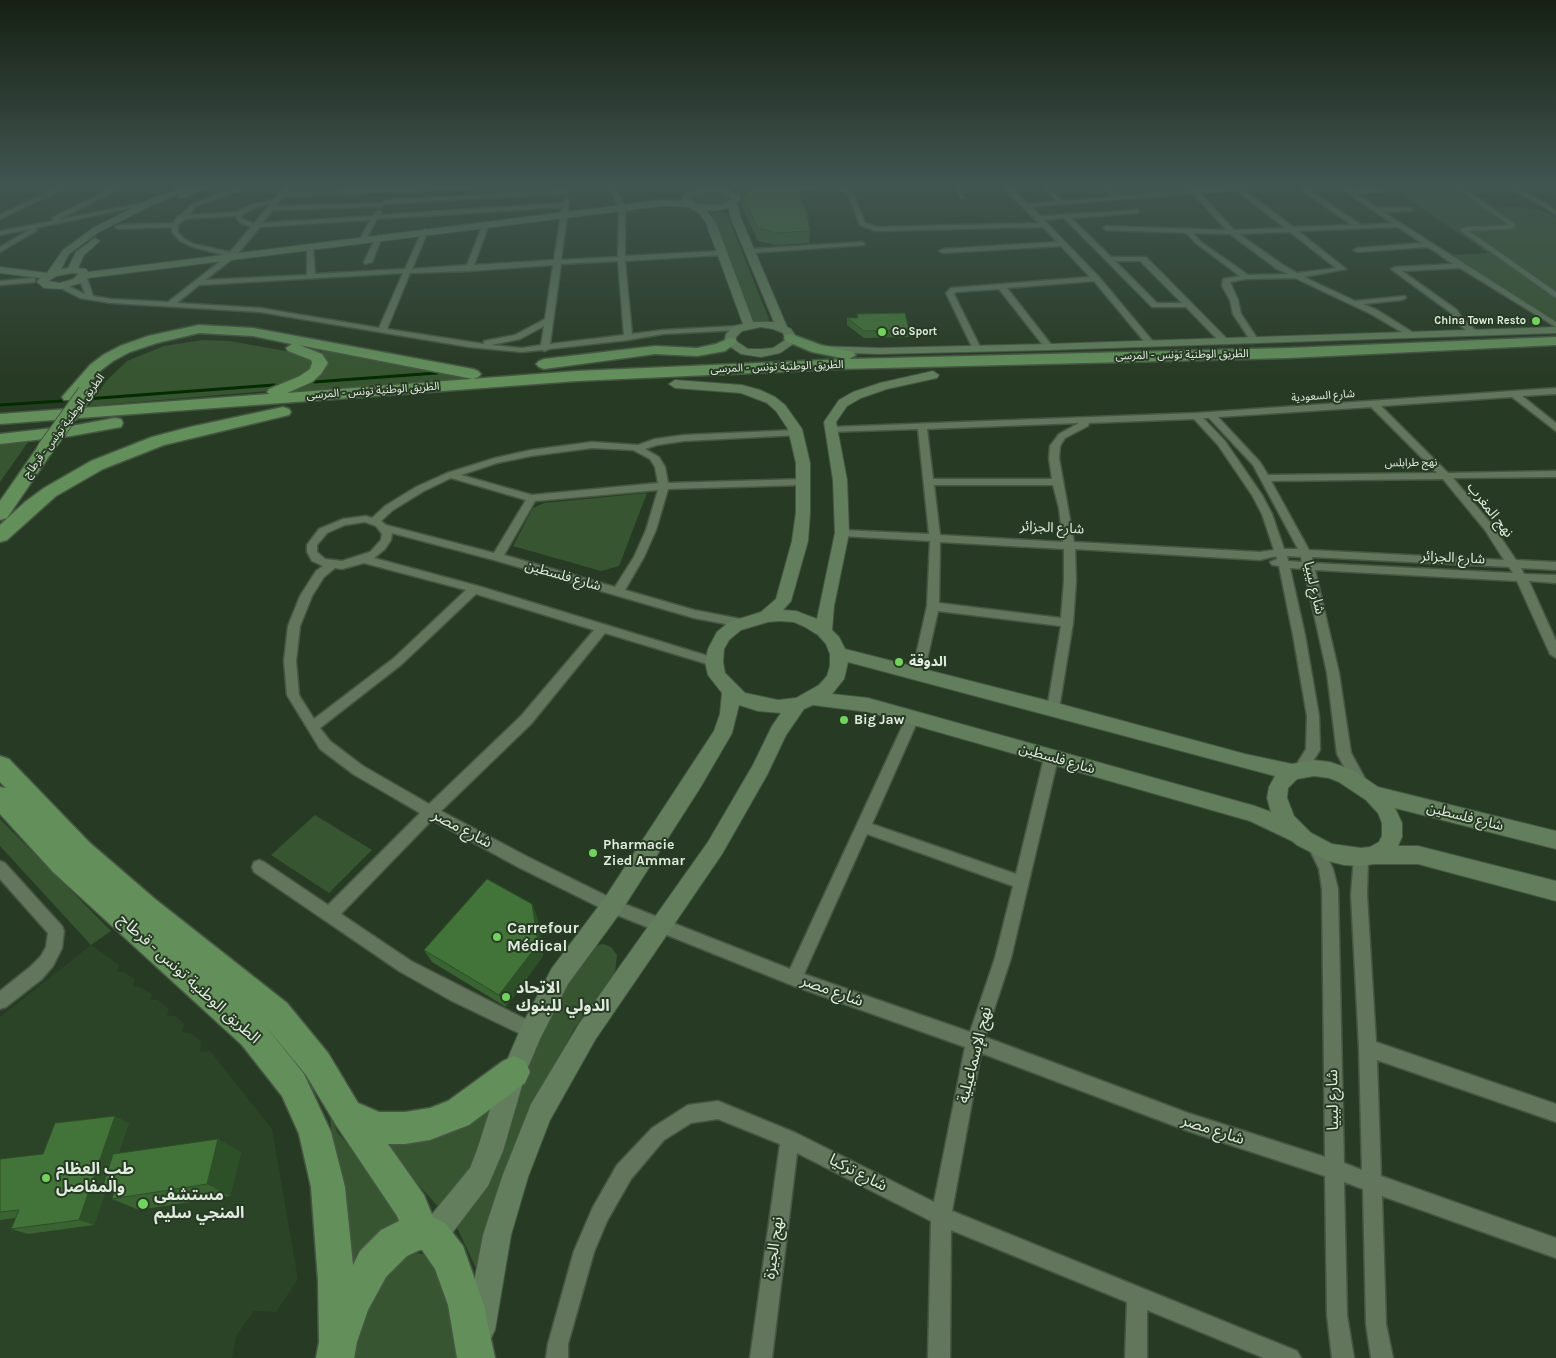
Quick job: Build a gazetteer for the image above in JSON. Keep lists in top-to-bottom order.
{
  "streets": {
    "highway": ["الطريق الوطنية تونس - المرسى", "الطريق الوطنية تونس - قرطاج"],
    "street": [
      "شارع السعودية",
      "نهج طرابلس",
      "نهج المغرب",
      "شارع الجزائر",
      "شارع فلسطين",
      "شارع ليبيا",
      "شارع مصر",
      "نهج الإسماعيلية",
      "شارع تركيا",
      "نهج الجيزة"
    ]
  },
  "crossings": [
    ["الطريق الوطنية تونس - المرسى", "الطريق الوطنية تونس - قرطاج"],
    ["شارع السعودية", "نهج المغرب"],
    ["شارع السعودية", "شارع ليبيا"],
    ["نهج طرابلس", "نهج المغرب"],
    ["نهج طرابلس", "شارع ليبيا"],
    ["نهج المغرب", "شارع الجزائر"],
    ["شارع الجزائر", "شارع ليبيا"],
    ["شارع فلسطين", "شارع ليبيا"],
    ["شارع فلسطين", "شارع مصر"],
    ["شارع فلسطين", "نهج الإسماعيلية"],
    ["شارع ليبيا", "شارع مصر"],
    ["شارع مصر", "نهج الإسماعيلية"],
    ["نهج الإسماعيلية", "شارع تركيا"],
    ["شارع تركيا", "نهج الجيزة"]
  ],
  "places": [
    "China Town Resto",
    "Go Sport",
    "الدوقة",
    "Big Jaw",
    "Pharmacie Zied Ammar",
    "Carrefour Médical",
    "الاتحاد الدولي للبنوك",
    "طب العظام والمفاصل",
    "مستشفى المنجي سليم"
  ]
}
